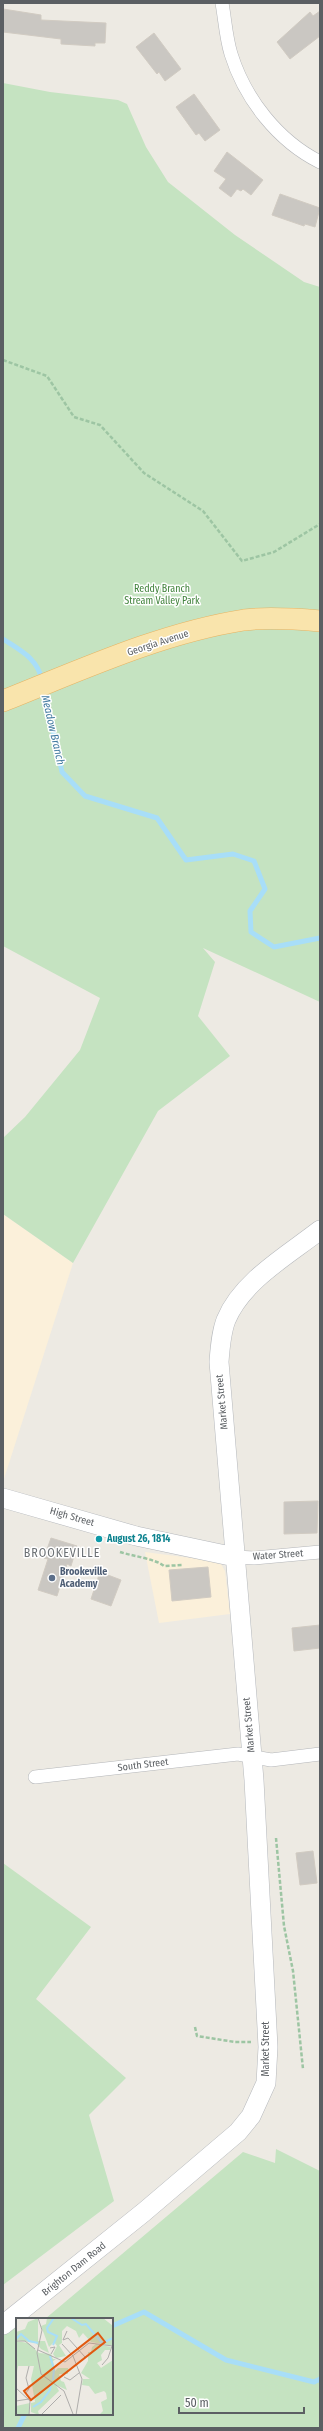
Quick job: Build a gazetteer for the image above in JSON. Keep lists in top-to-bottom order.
{
  "streets": {
    "main road": [
      "Georgia Avenue",
      "Market Street",
      "High Street",
      "Brighton Dam Road"
    ],
    "street": ["Water Street", "South Street"]
  },
  "crossings": [
    ["Market Street", "High Street"],
    ["Market Street", "Water Street"],
    ["Market Street", "South Street"],
    ["Market Street", "Brighton Dam Road"],
    ["High Street", "Water Street"]
  ],
  "districts": ["BROOKEVILLE"],
  "water": ["Meadow Branch"],
  "parks": ["Reddy Branch Stream Valley Park"],
  "places": ["August 26, 1814", "Brookeville Academy"],
  "scale_bar": "50 m"
}
